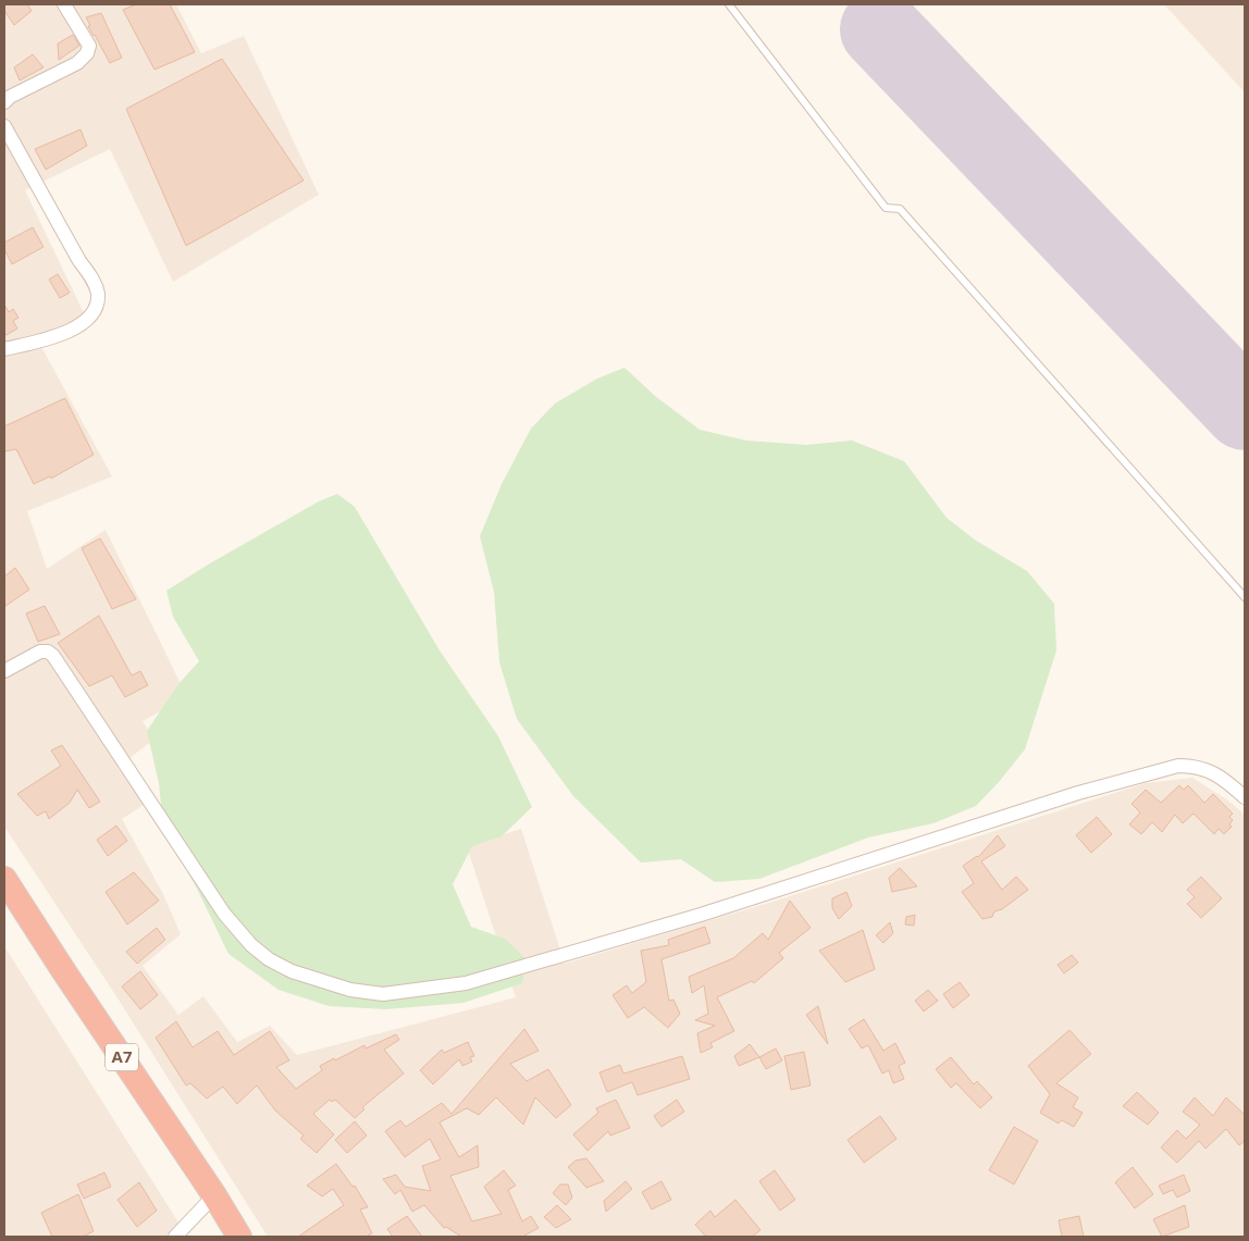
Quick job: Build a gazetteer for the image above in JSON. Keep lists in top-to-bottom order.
{
  "streets": {
    "highway": ["A7"]
  }
}
